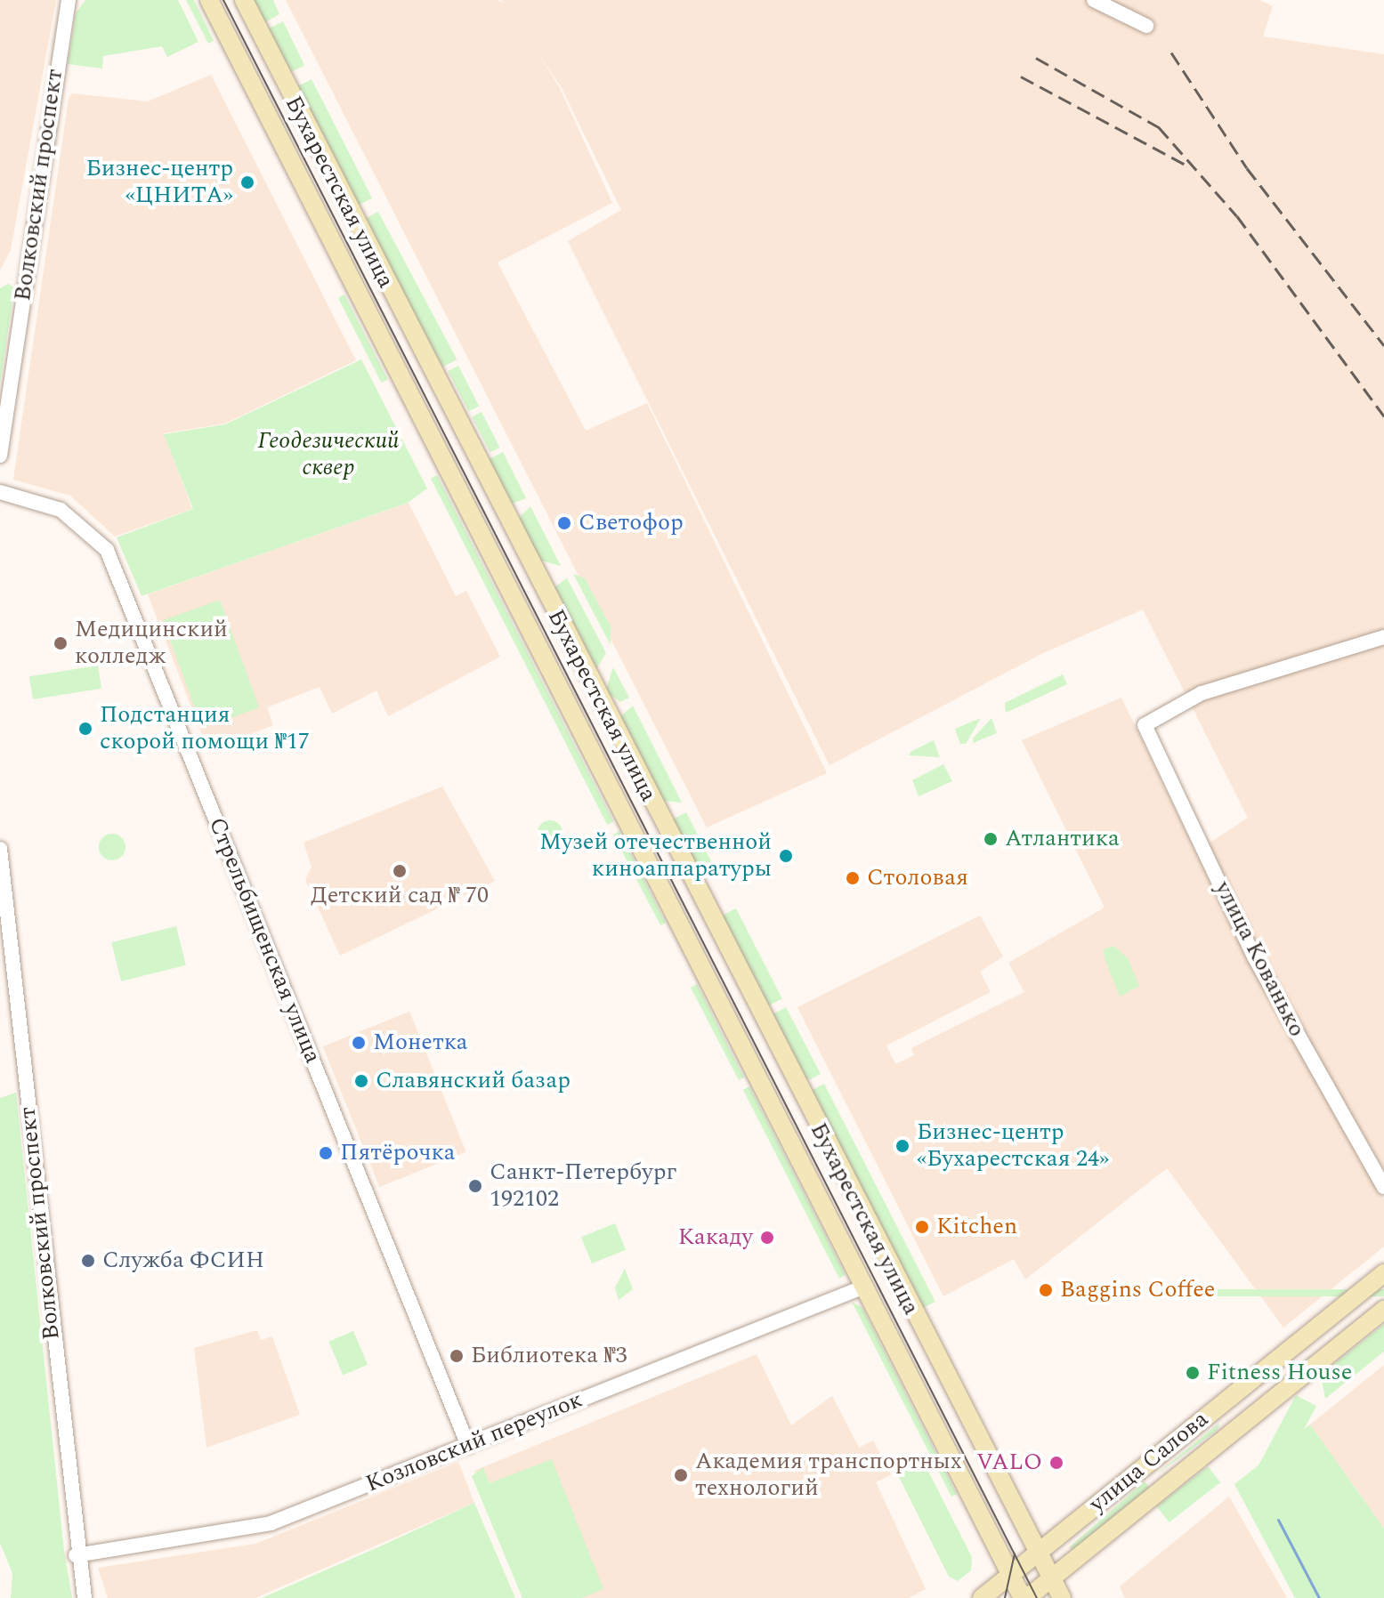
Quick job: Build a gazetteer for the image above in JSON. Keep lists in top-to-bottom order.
{
  "streets": {
    "main road": ["Бухарестская улица", "улица Салова"],
    "street": [
      "Волковский проспект",
      "Стрельбищенская улица",
      "улица Кованько",
      "Козловский переулок"
    ]
  },
  "crossings": [
    ["Волковский проспект", "Козловский переулок"],
    ["Бухарестская улица", "Козловский переулок"],
    ["Бухарестская улица", "улица Салова"],
    ["Стрельбищенская улица", "Козловский переулок"]
  ],
  "parks": ["Геодезический сквер"],
  "places": [
    "Бизнес-центр «ЦНИТА»",
    "Светофор",
    "Медицинский колледж",
    "Подстанция скорой помощи №17",
    "Атлантика",
    "Музей отечественной киноаппаратуры",
    "Детский сад № 70",
    "Столовая",
    "Монетка",
    "Славянский базар",
    "Бизнес-центр «Бухарестская 24»",
    "Пятёрочка",
    "Санкт-Петербург 192102",
    "Kitchen",
    "Какаду",
    "Служба ФСИН",
    "Baggins Coffee",
    "Библиотека №3",
    "Fitness House",
    "VALO",
    "Академия транспортных технологий"
  ]
}
